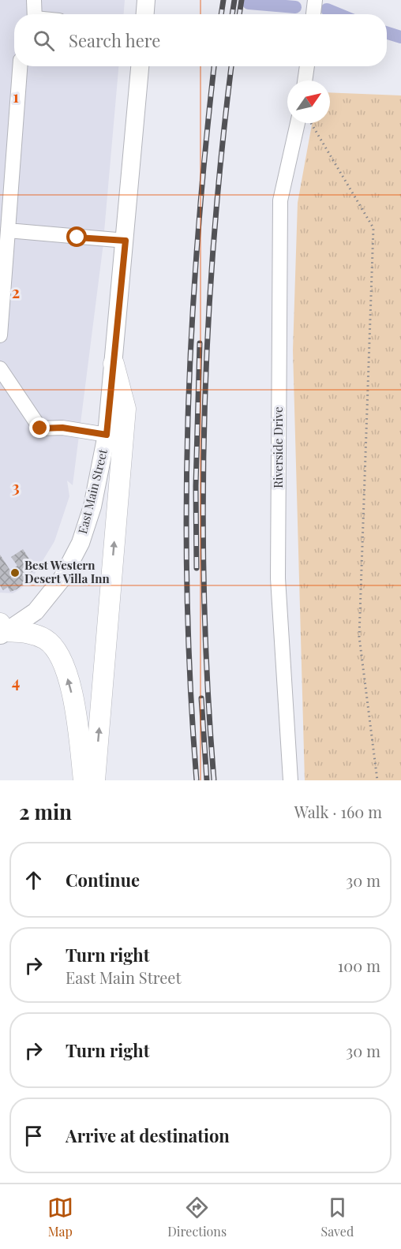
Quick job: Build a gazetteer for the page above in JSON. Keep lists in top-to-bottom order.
{
  "streets": {
    "main road": ["East Main Street"],
    "street": ["Riverside Drive"]
  },
  "places": ["Best Western Desert Villa Inn"],
  "north": "top right",
  "page": {
    "search": "Search here",
    "heading": ["2 min", "Walk · 160 m"],
    "list": [
      ["Continue", "30 m"],
      ["Turn right", "East Main Street", "100 m"],
      ["Turn right", "30 m"],
      "Arrive at destination"
    ],
    "nav": ["Map", "Directions", "Saved"]
  },
  "grid": {
    "rows": [
      "1",
      "2",
      "3",
      "4"
    ]
  }
}
